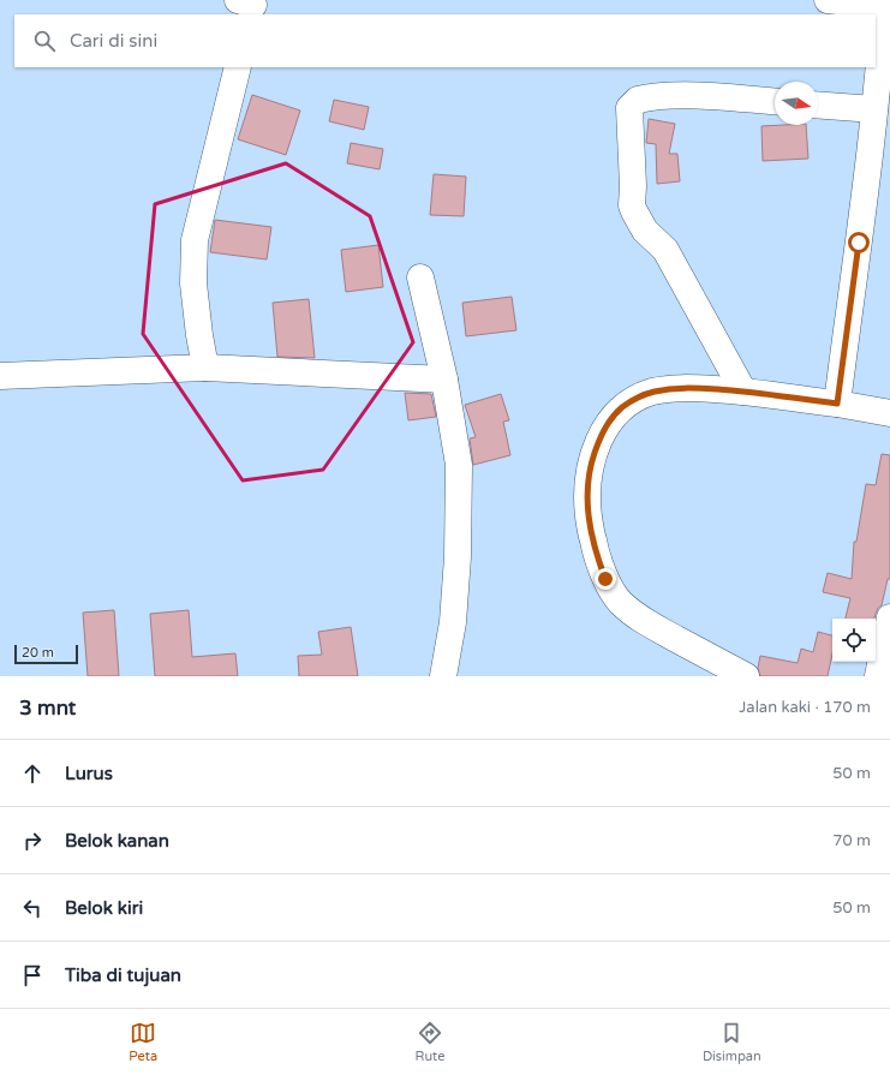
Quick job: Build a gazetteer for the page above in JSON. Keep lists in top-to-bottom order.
{
  "scale_bar": "20 m",
  "north": "right",
  "page": {
    "search": "Cari di sini",
    "scale": "20 m",
    "heading": ["3 mnt", "Jalan kaki · 170 m"],
    "list": [
      ["Lurus", "50 m"],
      ["Belok kanan", "70 m"],
      ["Belok kiri", "50 m"],
      "Tiba di tujuan"
    ],
    "nav": ["Peta", "Rute", "Disimpan"]
  }
}
